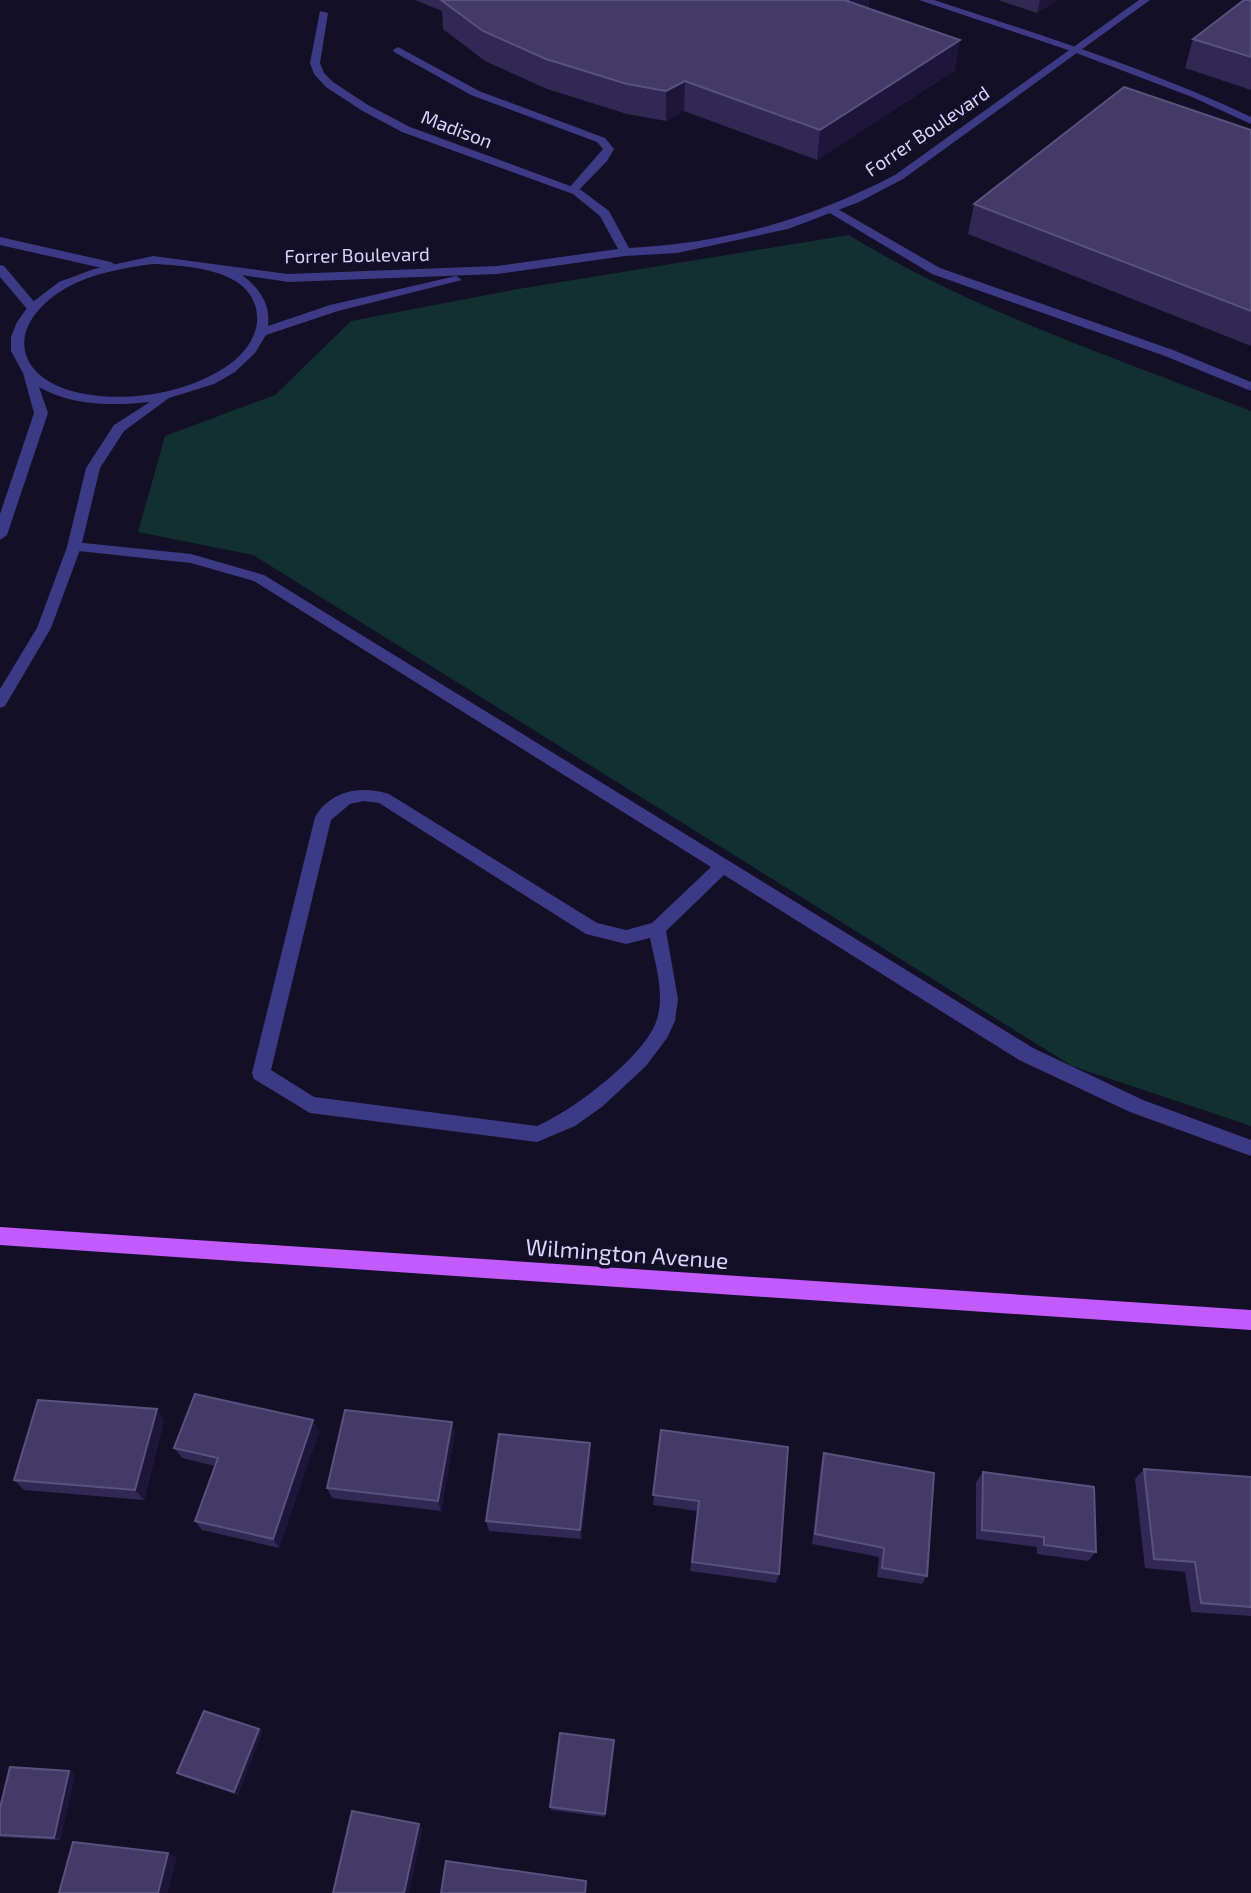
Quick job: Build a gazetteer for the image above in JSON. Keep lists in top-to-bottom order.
{
  "streets": {
    "main road": ["Wilmington Avenue"],
    "street": ["Madison", "Forrer Boulevard"]
  },
  "crossings": [
    ["Madison", "Forrer Boulevard"]
  ]
}
